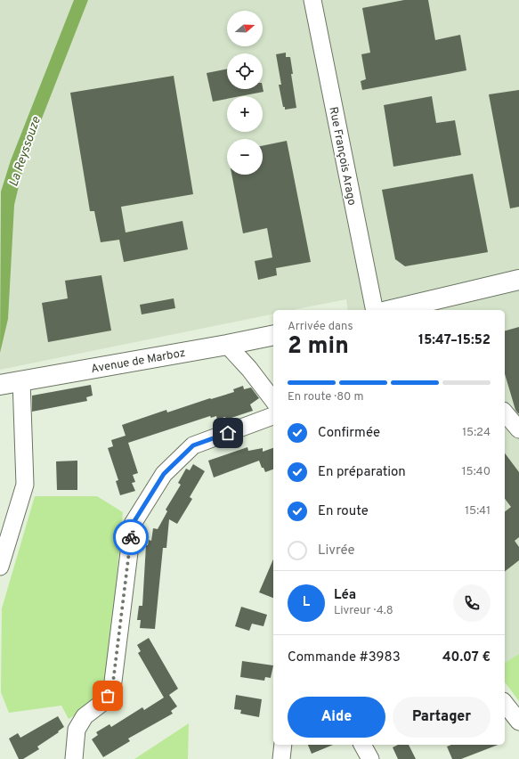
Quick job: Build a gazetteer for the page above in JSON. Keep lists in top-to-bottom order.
{
  "streets": {
    "main road": ["Avenue de Marboz"],
    "street": ["Rue François Arago"]
  },
  "water": ["La Reyssouze"],
  "north": "right",
  "page": {
    "map_buttons": ["+", "−"],
    "heading": ["2 min", "Arrivée dans", "15:47–15:52"],
    "panel": [
      "Léa",
      "Livreur · 4.8",
      "Commande #3983",
      "40.07 €"
    ],
    "bar": "En route · 80 m",
    "list": [
      ["Confirmée", "15:24"],
      ["En préparation", "15:40"],
      ["En route", "15:41"],
      "Livrée"
    ],
    "round": "L",
    "buttons": ["Aide", "Partager"]
  }
}
